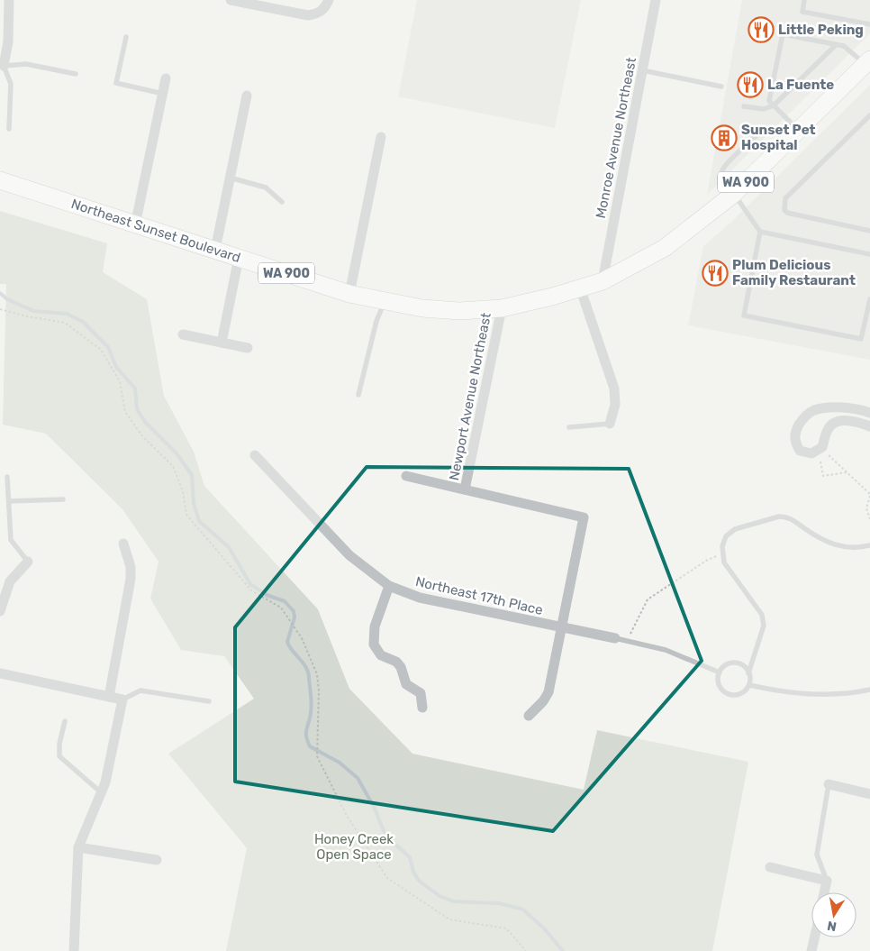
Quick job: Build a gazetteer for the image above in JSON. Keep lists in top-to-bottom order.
{
  "streets": {
    "main road": ["WA 900", "Northeast Sunset Boulevard"],
    "street": ["Monroe Avenue Northeast", "Newport Avenue Northeast", "Northeast 17th Place"]
  },
  "crossings": [
    ["Monroe Avenue Northeast", "Northeast Sunset Boulevard"],
    ["Northeast Sunset Boulevard", "Newport Avenue Northeast"]
  ],
  "parks": ["Honey Creek Open Space"],
  "places": {
    "restaurant": ["Little Peking", "La Fuente", "Plum Delicious Family Restaurant"],
    "building": ["Sunset Pet Hospital"]
  },
  "north": "bottom"
}
